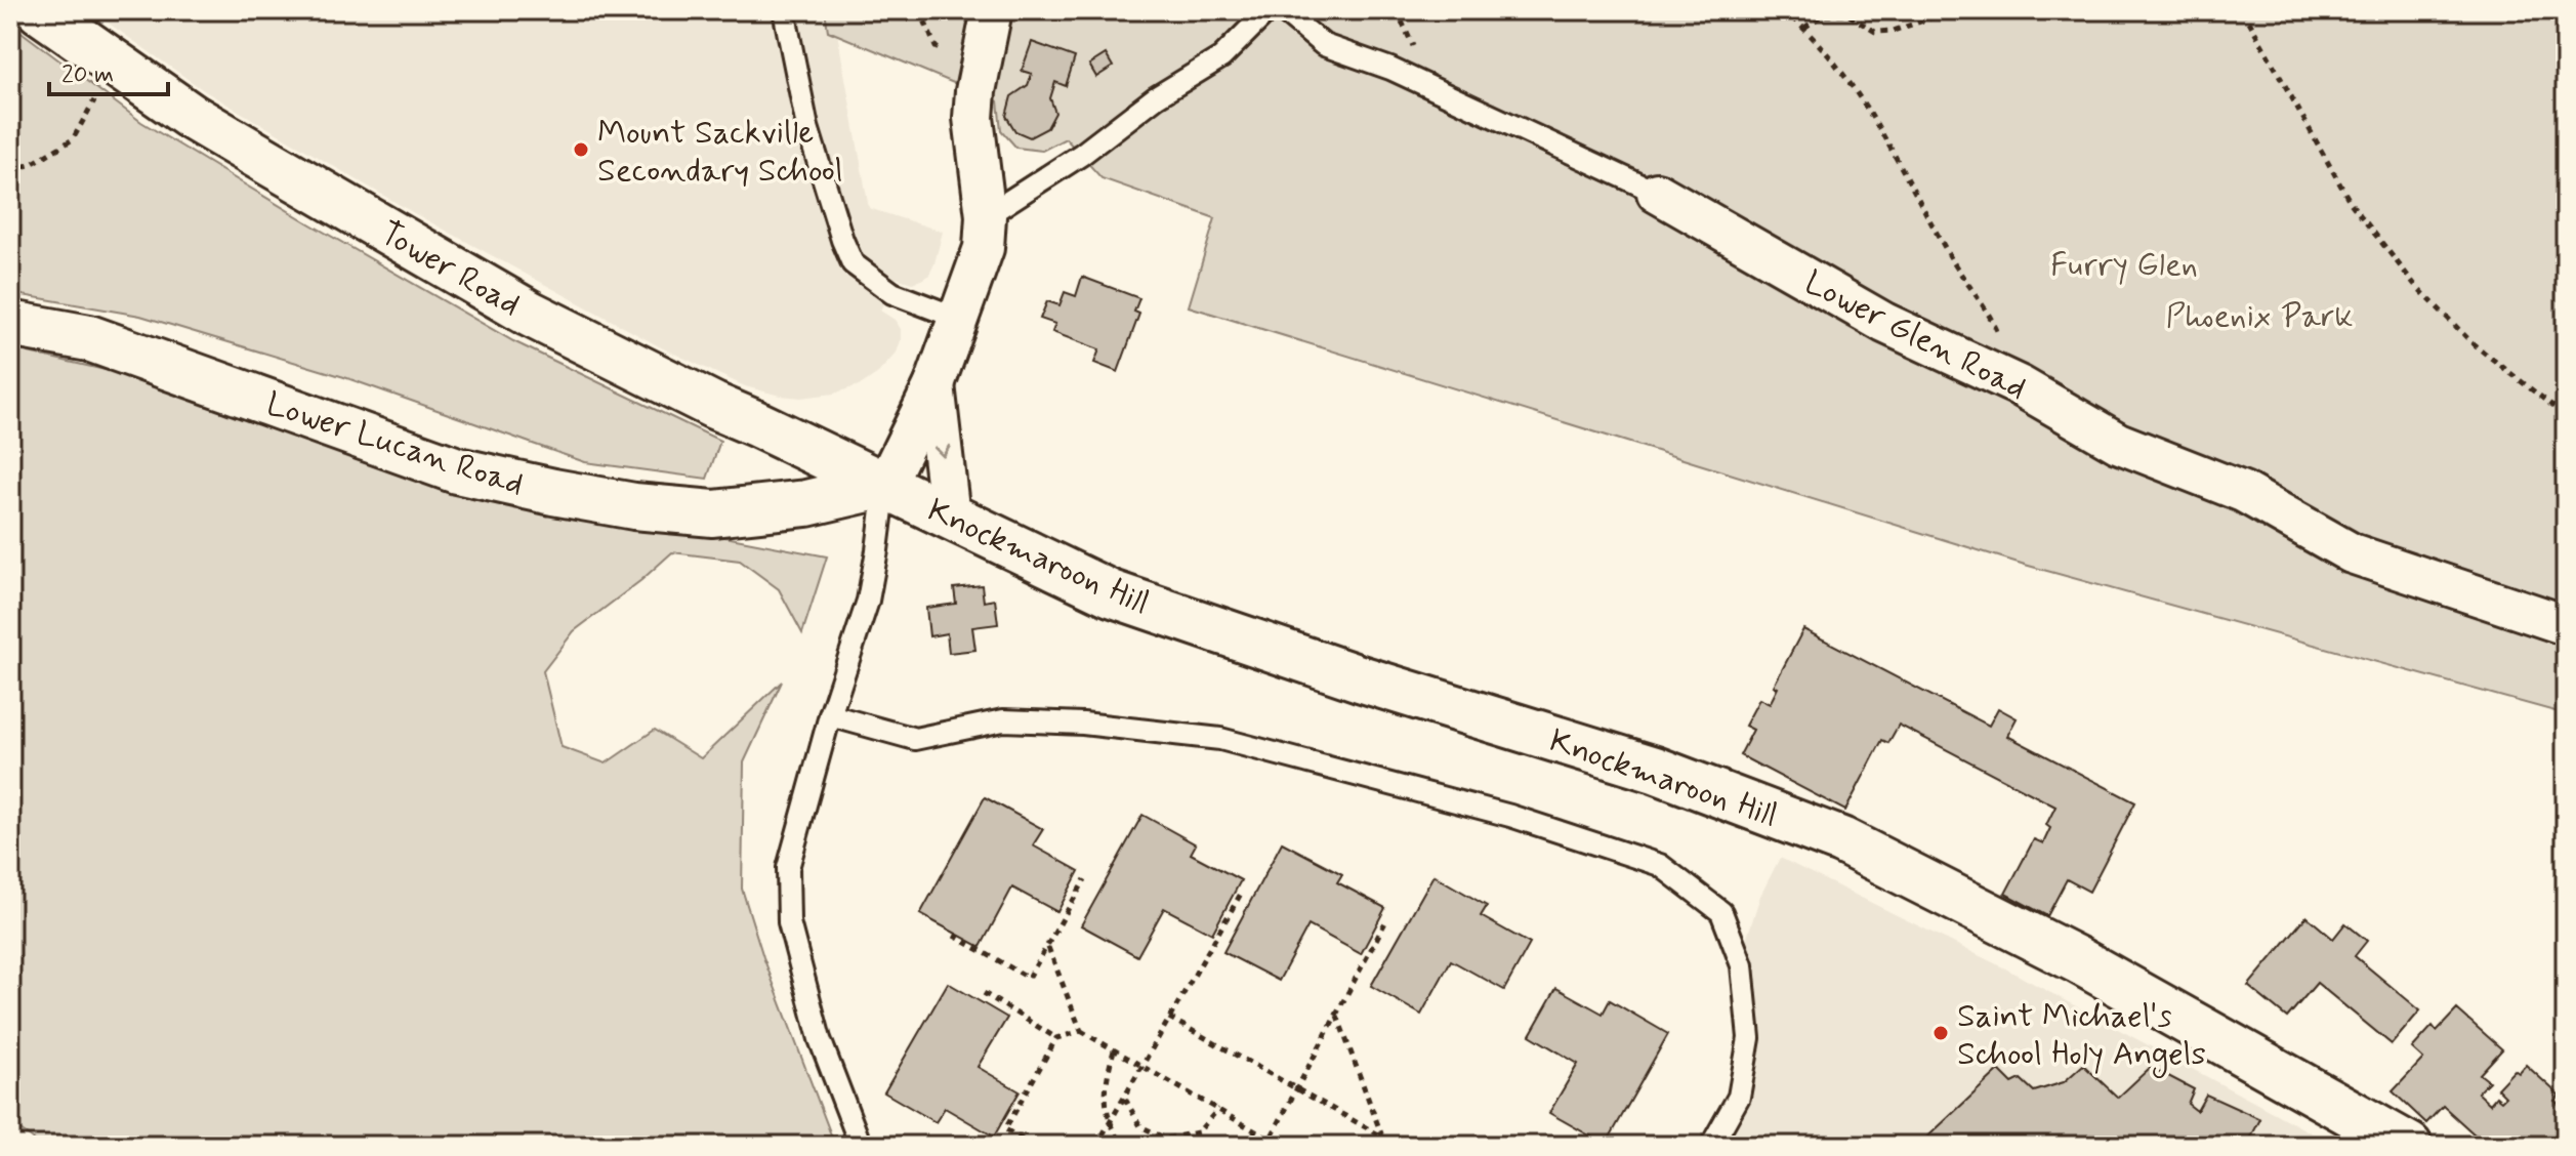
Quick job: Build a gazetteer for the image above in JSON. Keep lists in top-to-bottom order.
{
  "streets": {
    "street": [
      "Tower Road",
      "Lower Glen Road",
      "Lower Lucan Road",
      "Knockmaroon Hill"
    ]
  },
  "crossings": [
    ["Tower Road", "Lower Lucan Road"],
    ["Tower Road", "Knockmaroon Hill"],
    ["Lower Lucan Road", "Knockmaroon Hill"]
  ],
  "parks": ["Furry Glen", "Phoenix Park"],
  "places": ["Mount Sackville Secondary School", "Saint Michael's School Holy Angels"],
  "scale_bar": "20 m"
}
